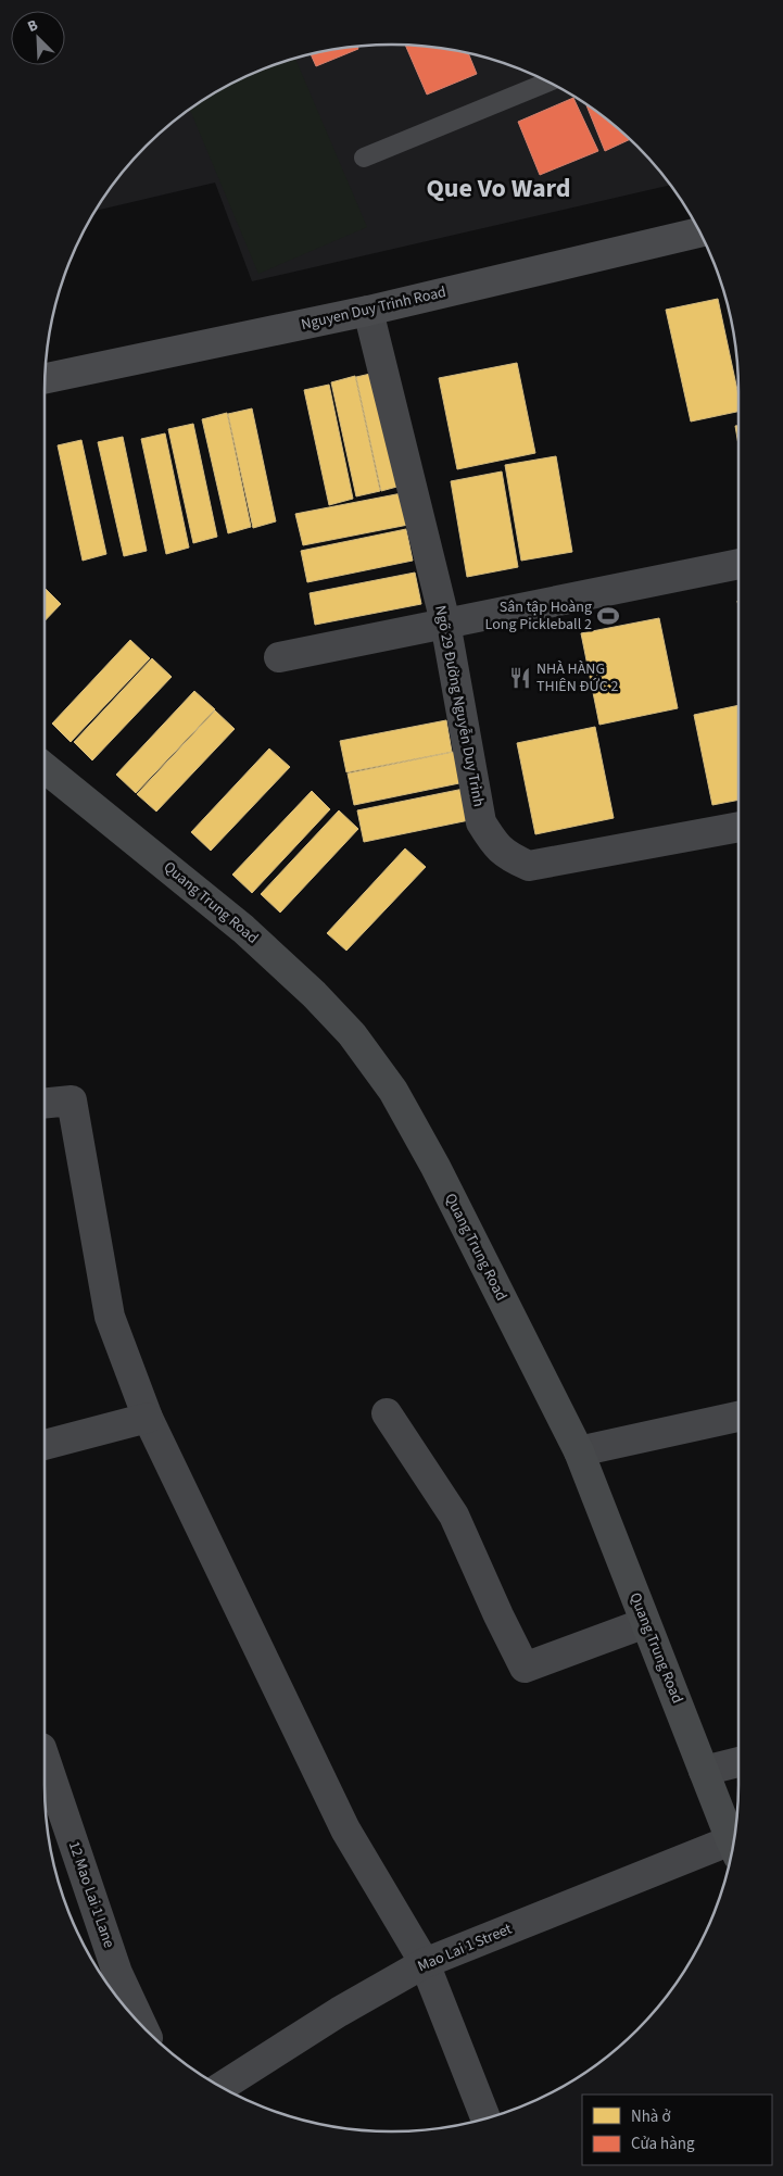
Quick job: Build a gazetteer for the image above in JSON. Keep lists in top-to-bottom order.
{
  "streets": {
    "main road": ["Quang Trung Road"],
    "street": [
      "Nguyen Duy Trinh Road",
      "Ngõ 29 Đường Nguyễn Duy Trinh",
      "12 Mao Lai 1 Lane",
      "Mao Lai 1 Street"
    ]
  },
  "crossings": [
    ["Nguyen Duy Trinh Road", "Ngõ 29 Đường Nguyễn Duy Trinh"]
  ],
  "districts": ["Que Vo Ward"],
  "places": {
    "sports": ["Sân tập Hoàng Long Pickleball 2"],
    "restaurant": ["NHÀ HÀNG THIÊN ĐỨC 2"]
  },
  "legend": ["Nhà ở", "Cửa hàng"],
  "north": "top left"
}
